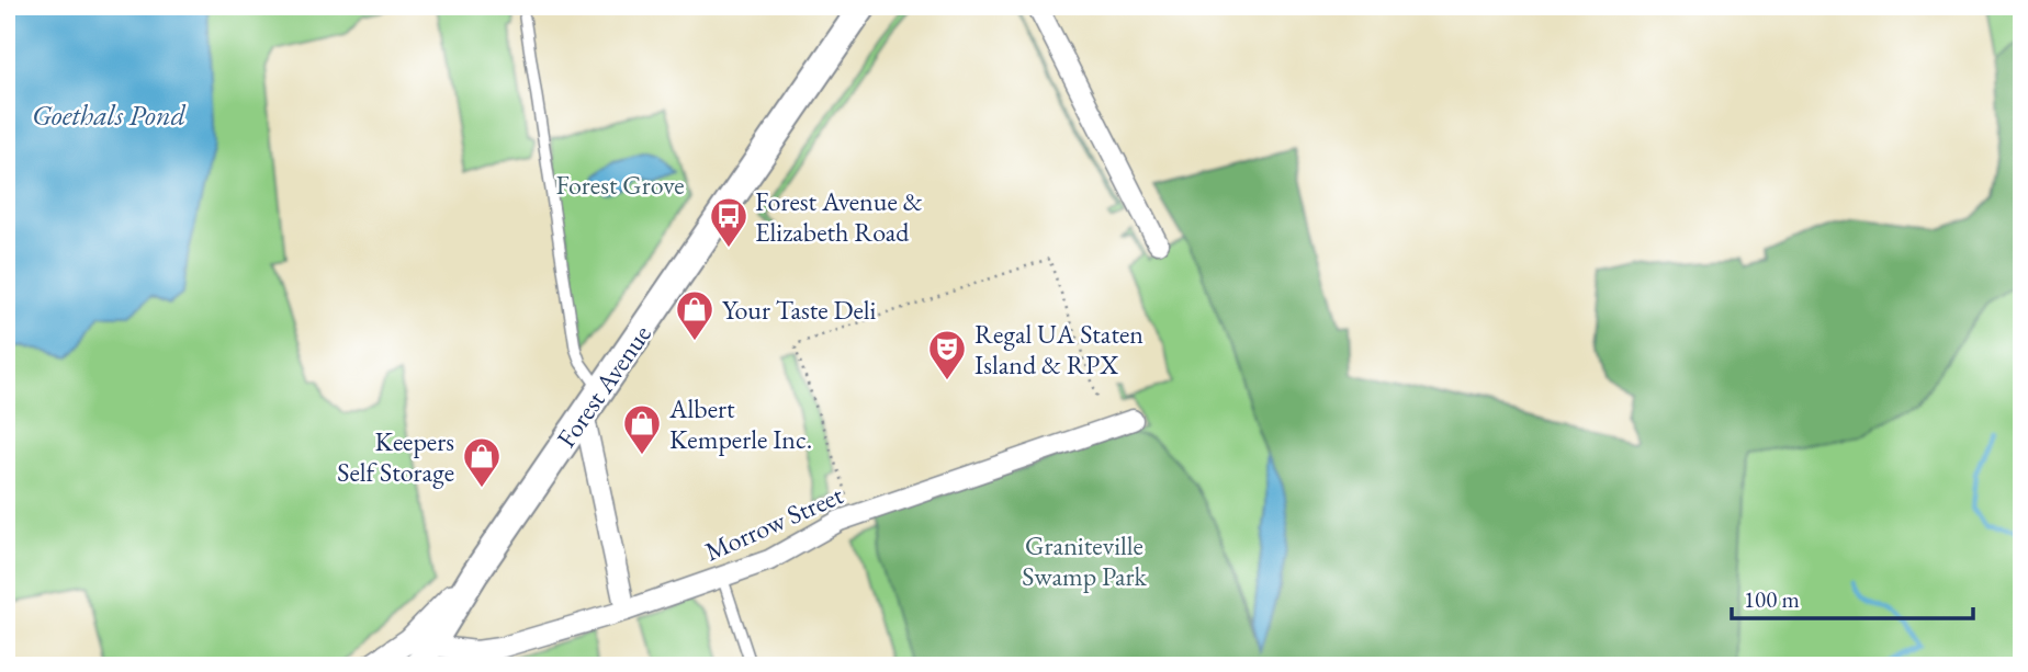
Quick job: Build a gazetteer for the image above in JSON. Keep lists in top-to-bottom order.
{
  "streets": {
    "main road": ["Forest Avenue"],
    "street": ["Morrow Street"]
  },
  "water": ["Goethals Pond"],
  "parks": ["Forest Grove", "Graniteville Swamp Park"],
  "places": {
    "bus stop": ["Forest Avenue & Elizabeth Road"],
    "shop": ["Your Taste Deli", "Albert Kemperle Inc.", "Keepers Self Storage"],
    "theatre": ["Regal UA Staten Island & RPX"]
  },
  "scale_bar": "100 m"
}
